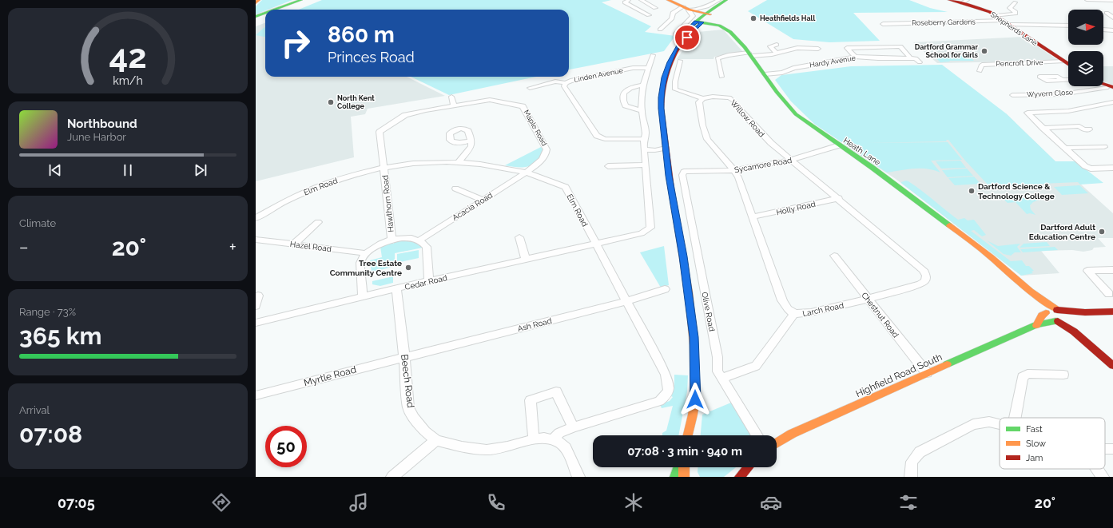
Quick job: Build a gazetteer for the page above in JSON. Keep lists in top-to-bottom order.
{
  "streets": {
    "main road": ["Shepherds Lane", "Heath Lane", "Highfield Road South"],
    "street": [
      "Roseberry Gardens",
      "Hardy Avenue",
      "Pencroft Drive",
      "Linden Avenue",
      "Wyvern Close",
      "Willow Road",
      "Maple Road",
      "Sycamore Road",
      "Elm Road",
      "Hawthorn Road",
      "Acacia Road",
      "Holly Road",
      "Hazel Road",
      "Cedar Road",
      "Larch Road",
      "Olive Road",
      "Chestnut Road",
      "Ash Road",
      "Myrtle Road",
      "Beech Road"
    ]
  },
  "crossings": [
    ["Roseberry Gardens", "Shepherds Lane"],
    ["Shepherds Lane", "Pencroft Drive"],
    ["Hardy Avenue", "Heath Lane"],
    ["Willow Road", "Sycamore Road"],
    ["Willow Road", "Holly Road"],
    ["Willow Road", "Larch Road"],
    ["Maple Road", "Elm Road"],
    ["Maple Road", "Hawthorn Road"],
    ["Maple Road", "Acacia Road"],
    ["Heath Lane", "Sycamore Road"],
    ["Heath Lane", "Highfield Road South"],
    ["Sycamore Road", "Olive Road"],
    ["Elm Road", "Hawthorn Road"],
    ["Elm Road", "Acacia Road"],
    ["Elm Road", "Cedar Road"],
    ["Elm Road", "Ash Road"],
    ["Elm Road", "Beech Road"],
    ["Cedar Road", "Beech Road"],
    ["Larch Road", "Olive Road"],
    ["Larch Road", "Chestnut Road"],
    ["Chestnut Road", "Highfield Road South"],
    ["Ash Road", "Myrtle Road"],
    ["Ash Road", "Beech Road"],
    ["Myrtle Road", "Beech Road"]
  ],
  "places": [
    "Heathfields Hall",
    "Dartford Grammar School for Girls",
    "North Kent College",
    "Dartford Science & Technology College",
    "Dartford Adult Education Centre",
    "Tree Estate Community Centre"
  ],
  "legend": ["Fast", "Slow", "Jam"],
  "north": "right",
  "page": {
    "turn": ["860 m", "Princes Road"],
    "song": ["Northbound", "June Harbor"],
    "tile": [
      "Climate",
      ["Range · 73%", "365 km"],
      ["Arrival", "07:08"]
    ],
    "heat": ["−", "20°", "+"],
    "limit": "50",
    "trip": "07:08 · 3 min · 940 m",
    "tabs": ["07:05", "20°"],
    "gauge": ["42", "km/h"]
  }
}
